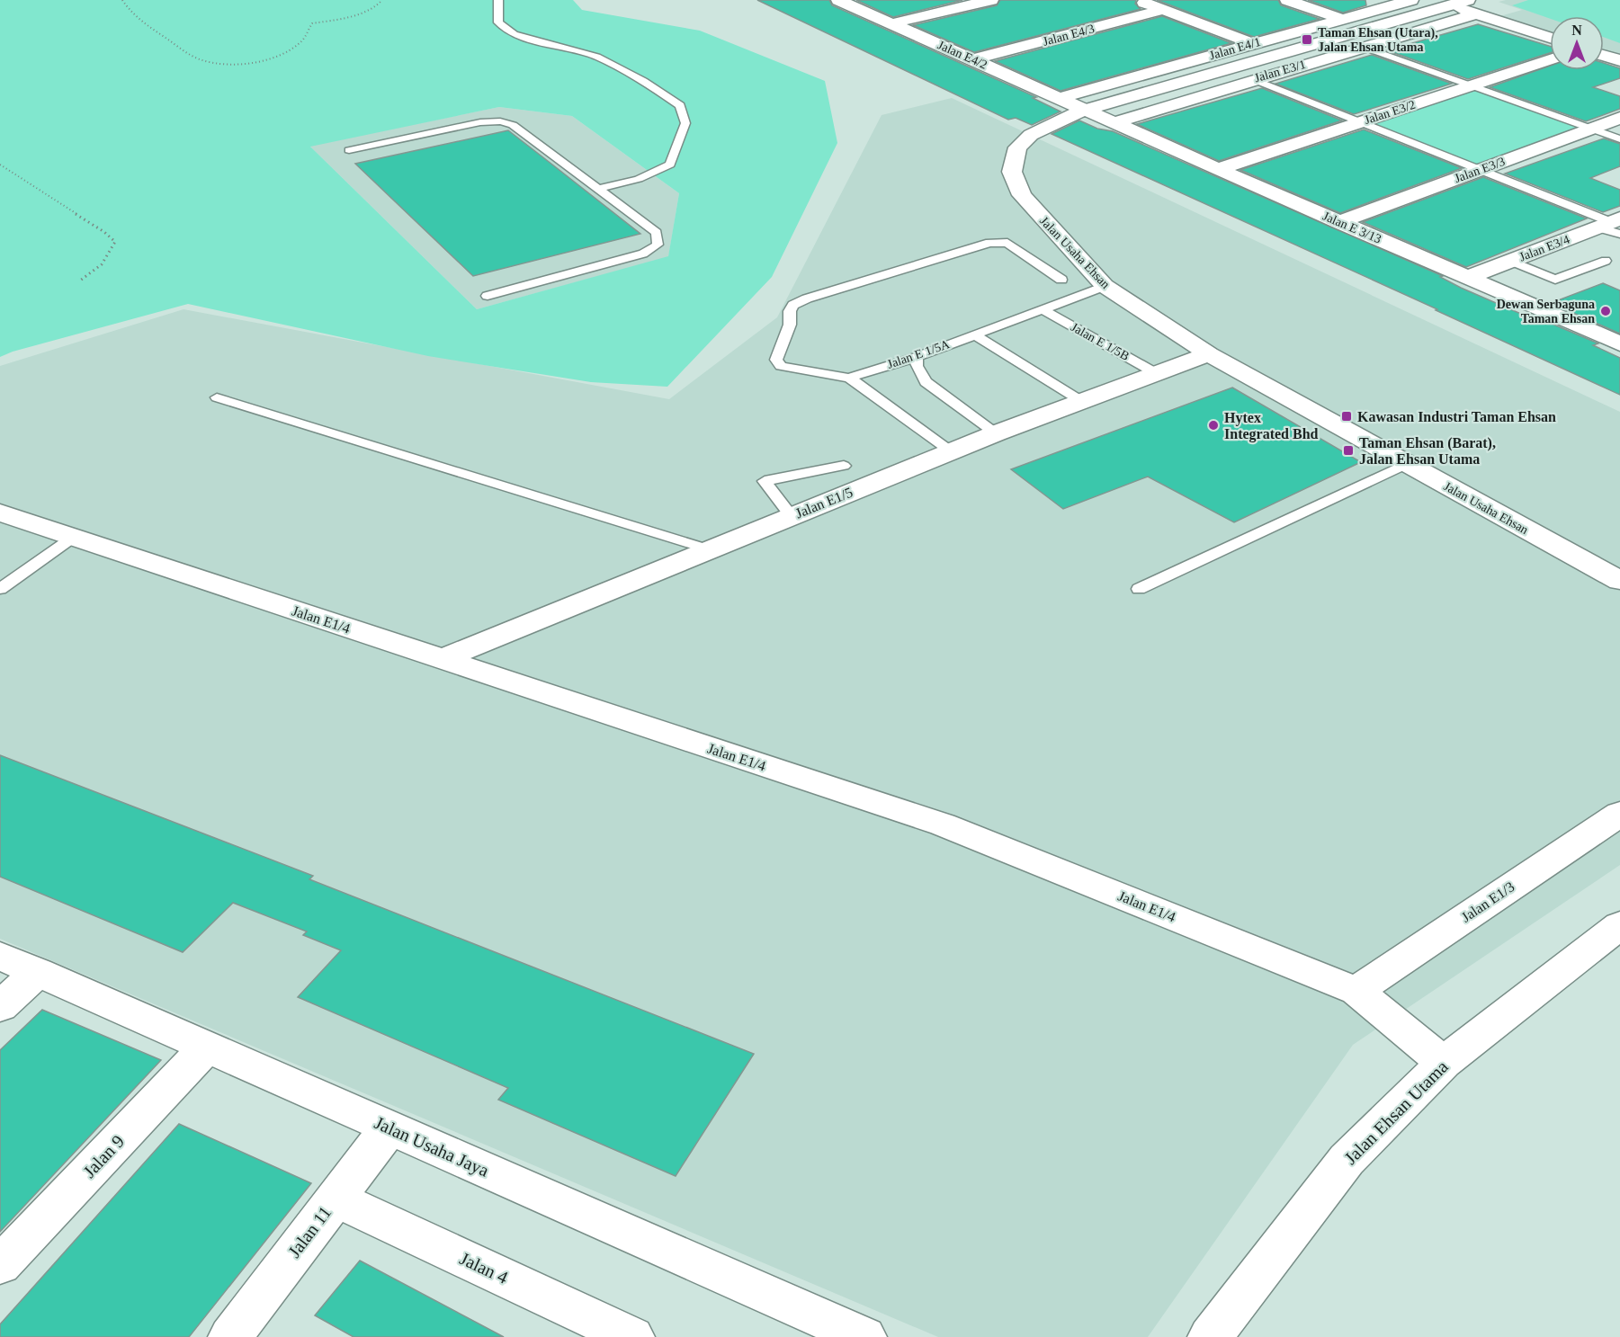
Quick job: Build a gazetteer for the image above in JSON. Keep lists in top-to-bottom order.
{
  "streets": {
    "street": [
      "Jalan E4/3",
      "Jalan E4/1",
      "Jalan E4/2",
      "Jalan E3/1",
      "Jalan E3/2",
      "Jalan E3/3",
      "Jalan E 3/13",
      "Jalan E3/4",
      "Jalan Usaha Ehsan",
      "Jalan E1/5",
      "Jalan E1/4",
      "Jalan E1/3",
      "Jalan Ehsan Utama",
      "Jalan Usaha Jaya",
      "Jalan 9",
      "Jalan 11",
      "Jalan 4"
    ],
    "lane": ["Jalan E 1/5B", "Jalan E 1/5A"]
  },
  "crossings": [
    ["Jalan E4/3", "Jalan E4/2"],
    ["Jalan E4/1", "Jalan E4/2"],
    ["Jalan E4/2", "Jalan E 3/13"],
    ["Jalan E4/2", "Jalan Usaha Ehsan"],
    ["Jalan E3/1", "Jalan E 3/13"],
    ["Jalan E3/1", "Jalan Usaha Ehsan"],
    ["Jalan E3/2", "Jalan E 3/13"],
    ["Jalan E3/3", "Jalan E 3/13"],
    ["Jalan E 3/13", "Jalan E3/4"],
    ["Jalan E 3/13", "Jalan Usaha Ehsan"],
    ["Jalan Usaha Ehsan", "Jalan E 1/5A"],
    ["Jalan Usaha Ehsan", "Jalan E1/5"],
    ["Jalan E 1/5B", "Jalan E 1/5A"],
    ["Jalan E 1/5B", "Jalan E1/5"],
    ["Jalan E1/5", "Jalan E1/4"],
    ["Jalan E1/4", "Jalan E1/3"],
    ["Jalan E1/4", "Jalan Ehsan Utama"],
    ["Jalan Usaha Jaya", "Jalan 9"],
    ["Jalan Usaha Jaya", "Jalan 11"],
    ["Jalan 11", "Jalan 4"]
  ],
  "places": {
    "transit": ["Taman Ehsan (Utara), Jalan Ehsan Utama", "Kawasan Industri Taman Ehsan", "Taman Ehsan (Barat), Jalan Ehsan Utama"],
    "other": ["Dewan Serbaguna Taman Ehsan", "Hytex Integrated Bhd"]
  },
  "north": "top"
}
